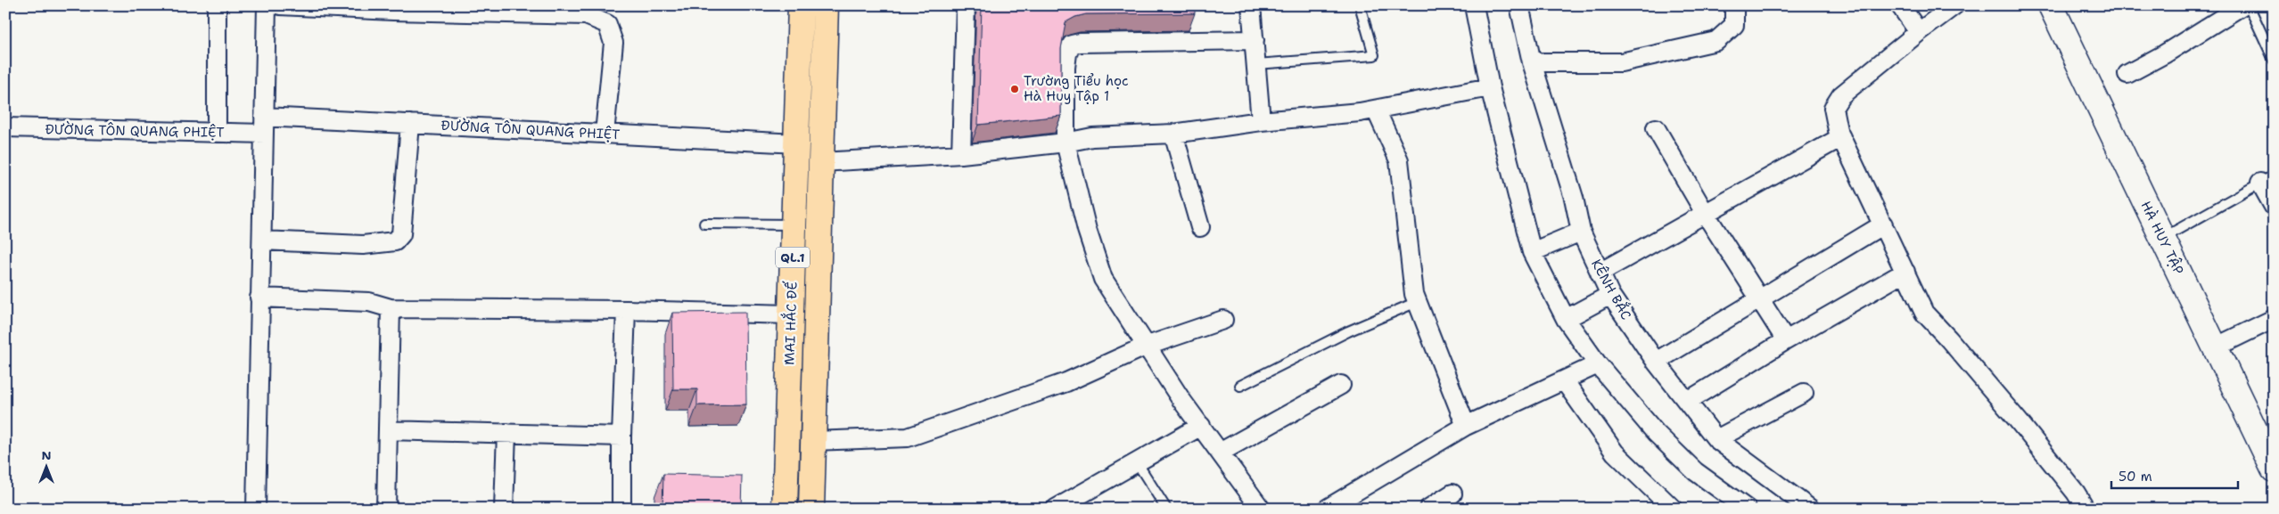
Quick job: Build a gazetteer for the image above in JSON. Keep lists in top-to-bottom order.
{
  "streets": {
    "main road": ["HÀ HUY TẬP", "QL.1", "MAI HẮC ĐẾ"],
    "street": ["ĐƯỜNG TÔN QUANG PHIỆT", "KÊNH BẮC"]
  },
  "crossings": [
    ["ĐƯỜNG TÔN QUANG PHIỆT", "MAI HẮC ĐẾ"]
  ],
  "places": ["Trường Tiểu học Hà Huy Tập 1"],
  "scale_bar": "50 m",
  "north": "top"
}
